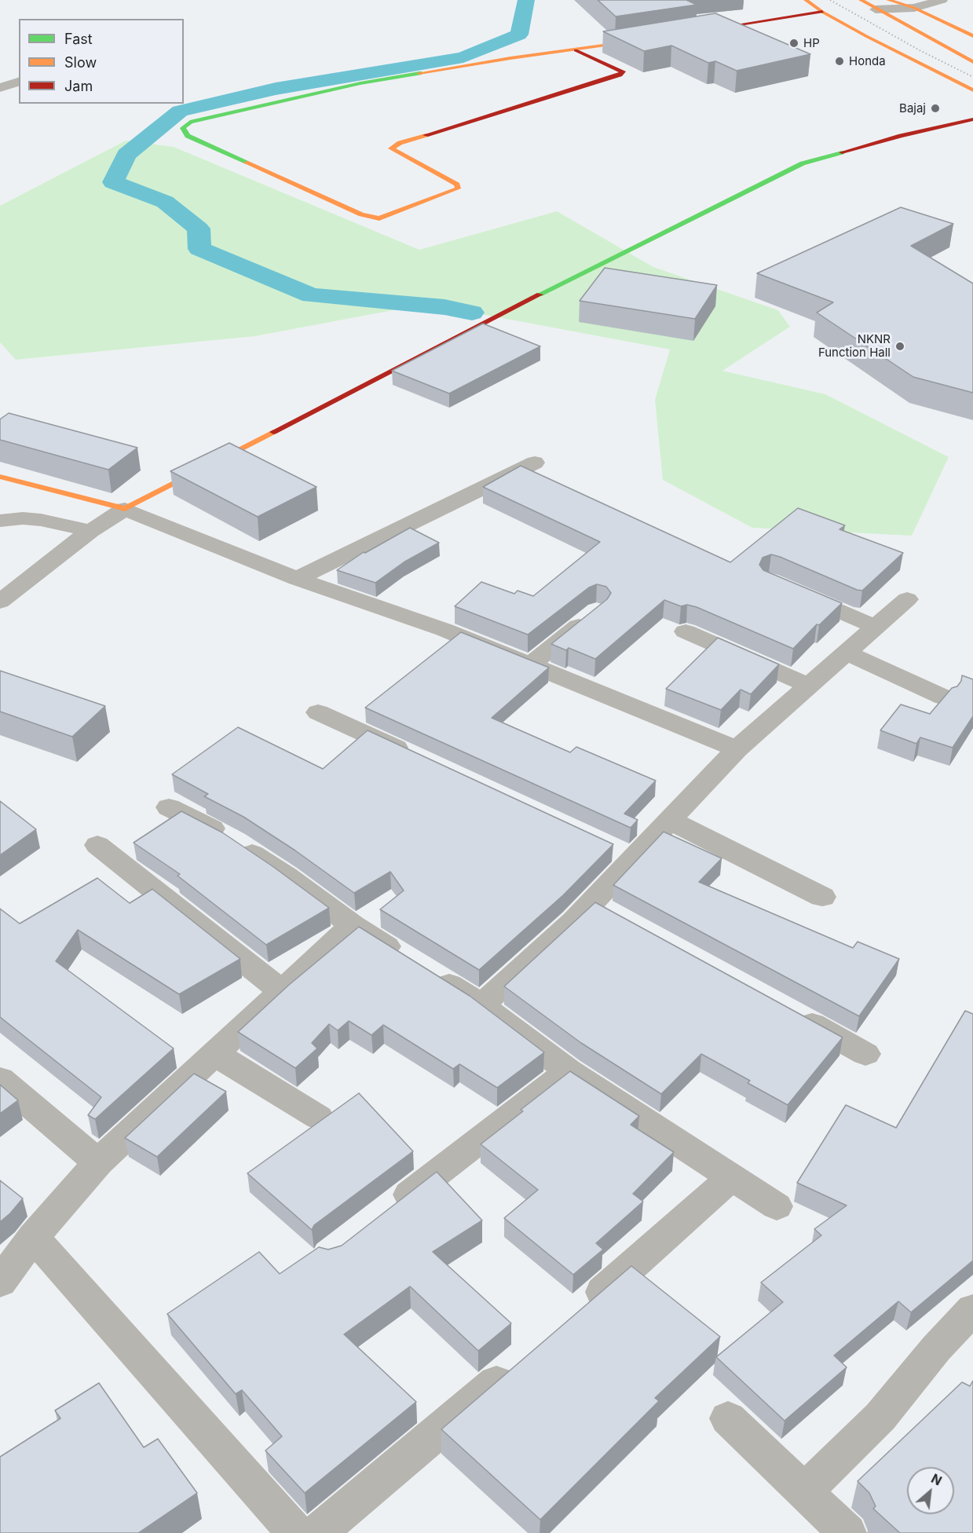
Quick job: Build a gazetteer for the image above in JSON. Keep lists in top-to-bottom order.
{
  "places": [
    "HP",
    "Honda",
    "Bajaj",
    "NKNR Function Hall"
  ],
  "legend": ["Fast", "Slow", "Jam"],
  "north": "top right"
}
